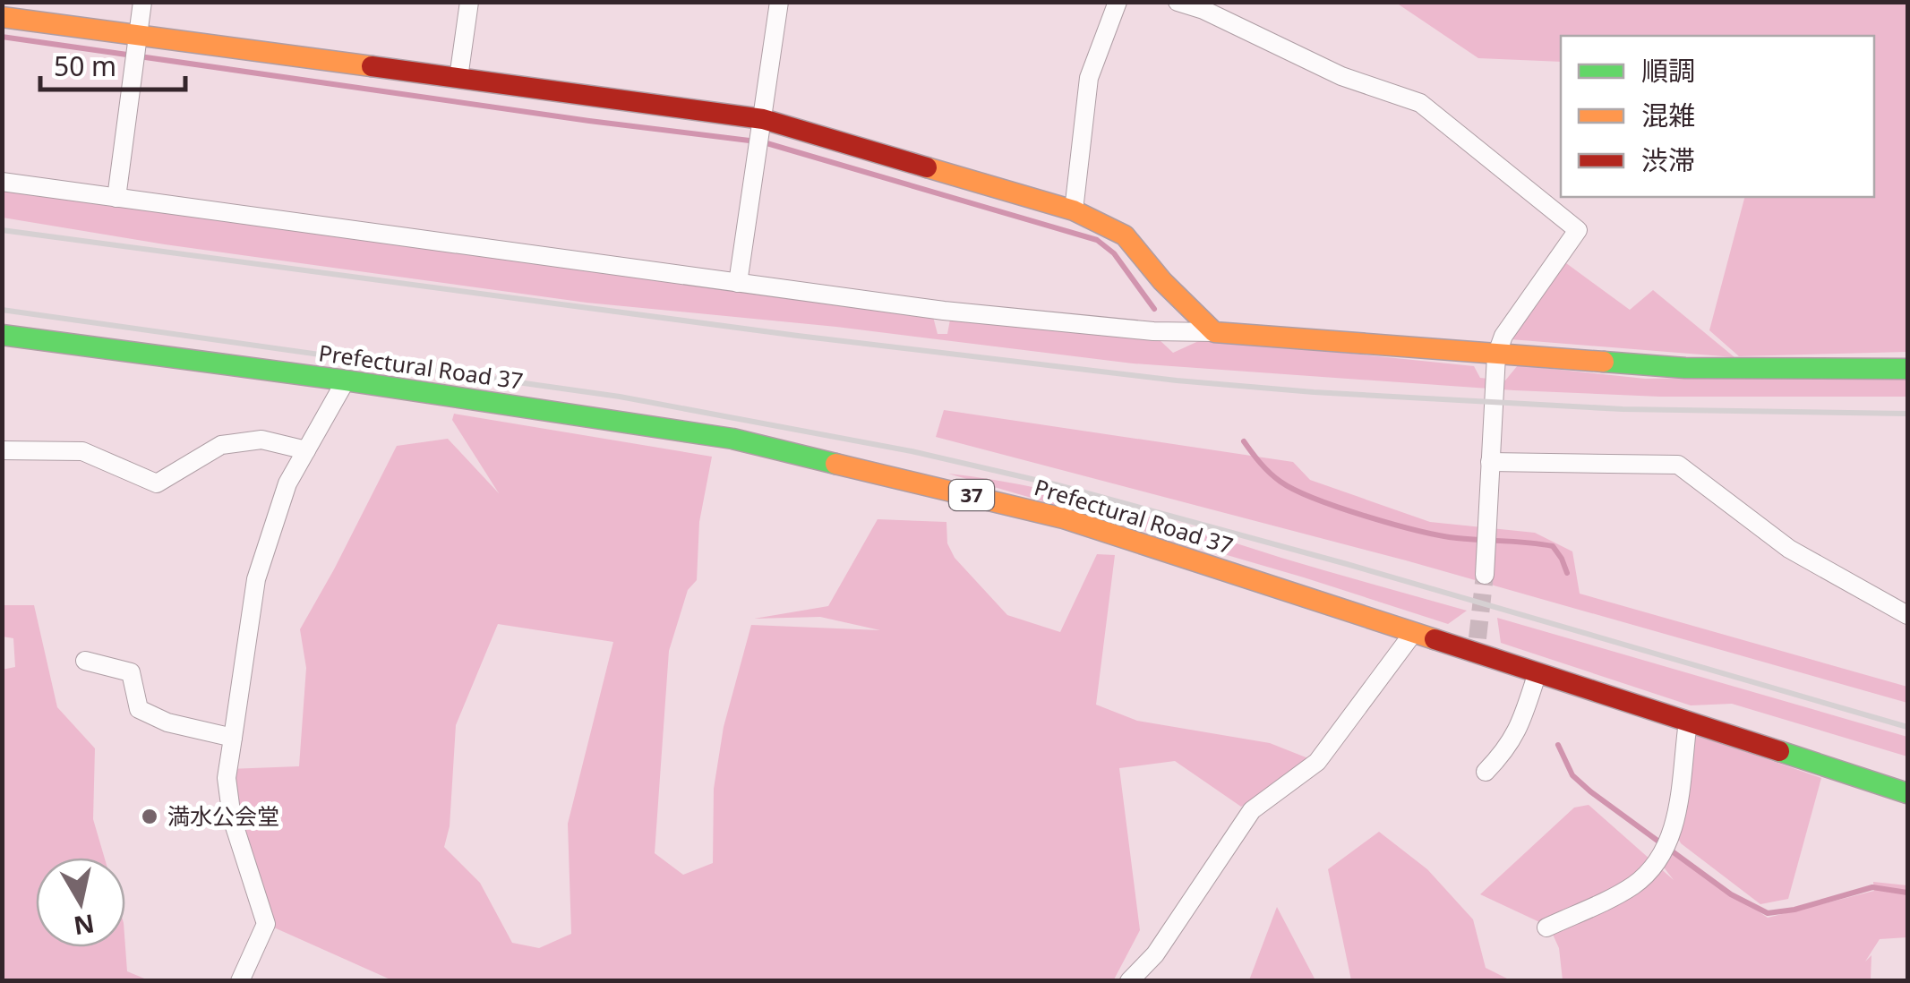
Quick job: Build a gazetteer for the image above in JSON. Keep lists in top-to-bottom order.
{
  "streets": {
    "street": ["Prefectural Road 37", "37"]
  },
  "places": ["満水公会堂"],
  "legend": ["順調", "混雑", "渋滞"],
  "scale_bar": "50 m",
  "north": "bottom"
}
